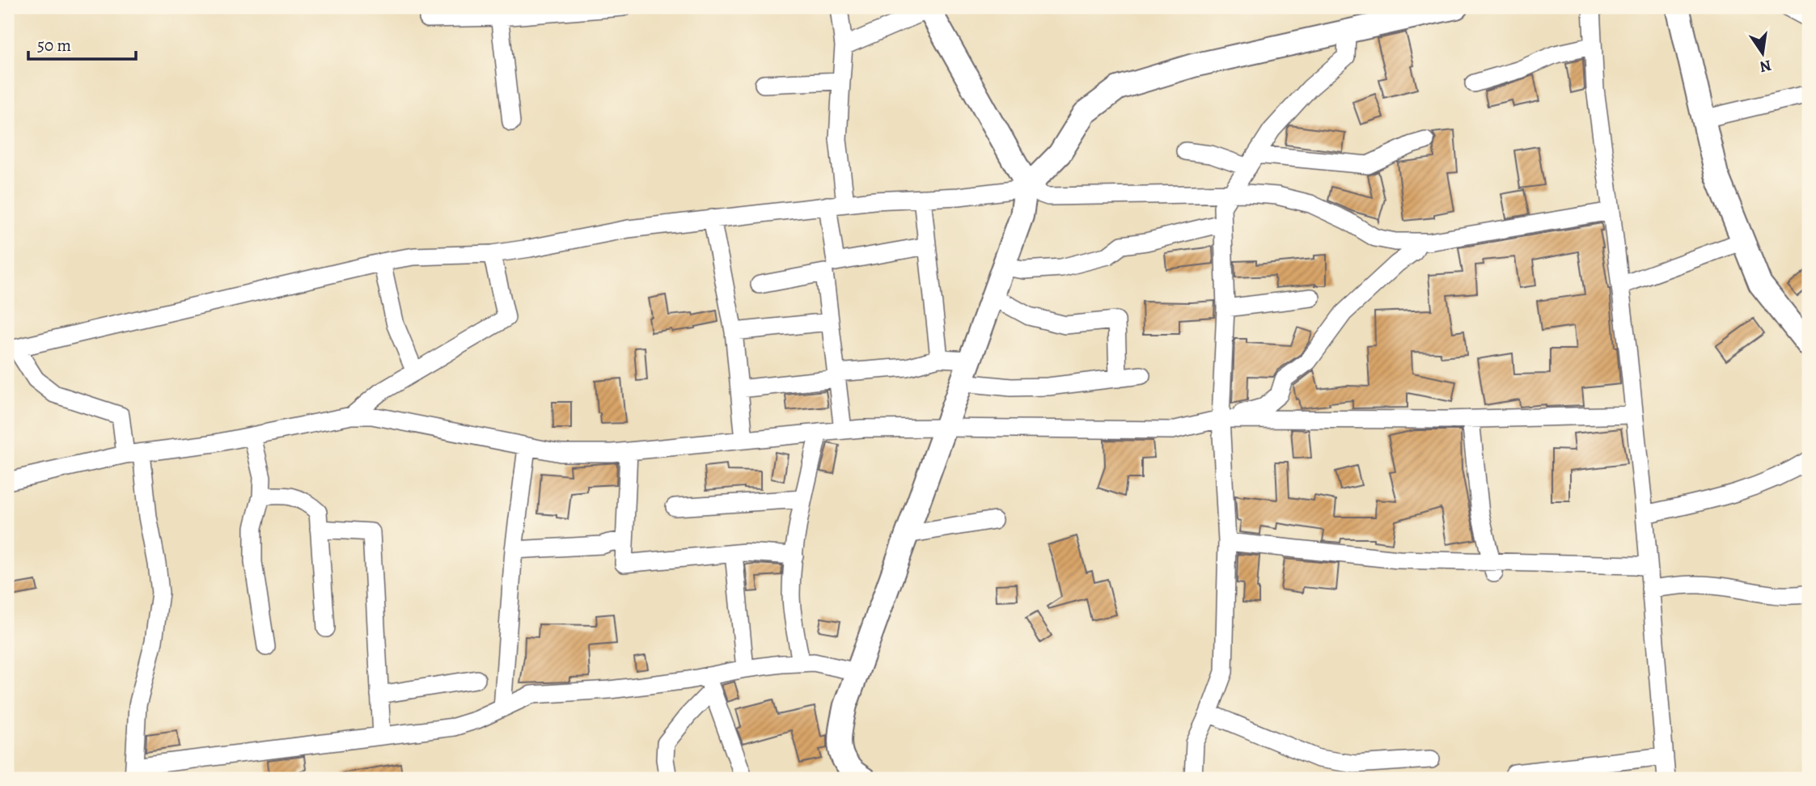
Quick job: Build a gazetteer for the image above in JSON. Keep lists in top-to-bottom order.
{
  "scale_bar": "50 m",
  "north": "bottom"
}
